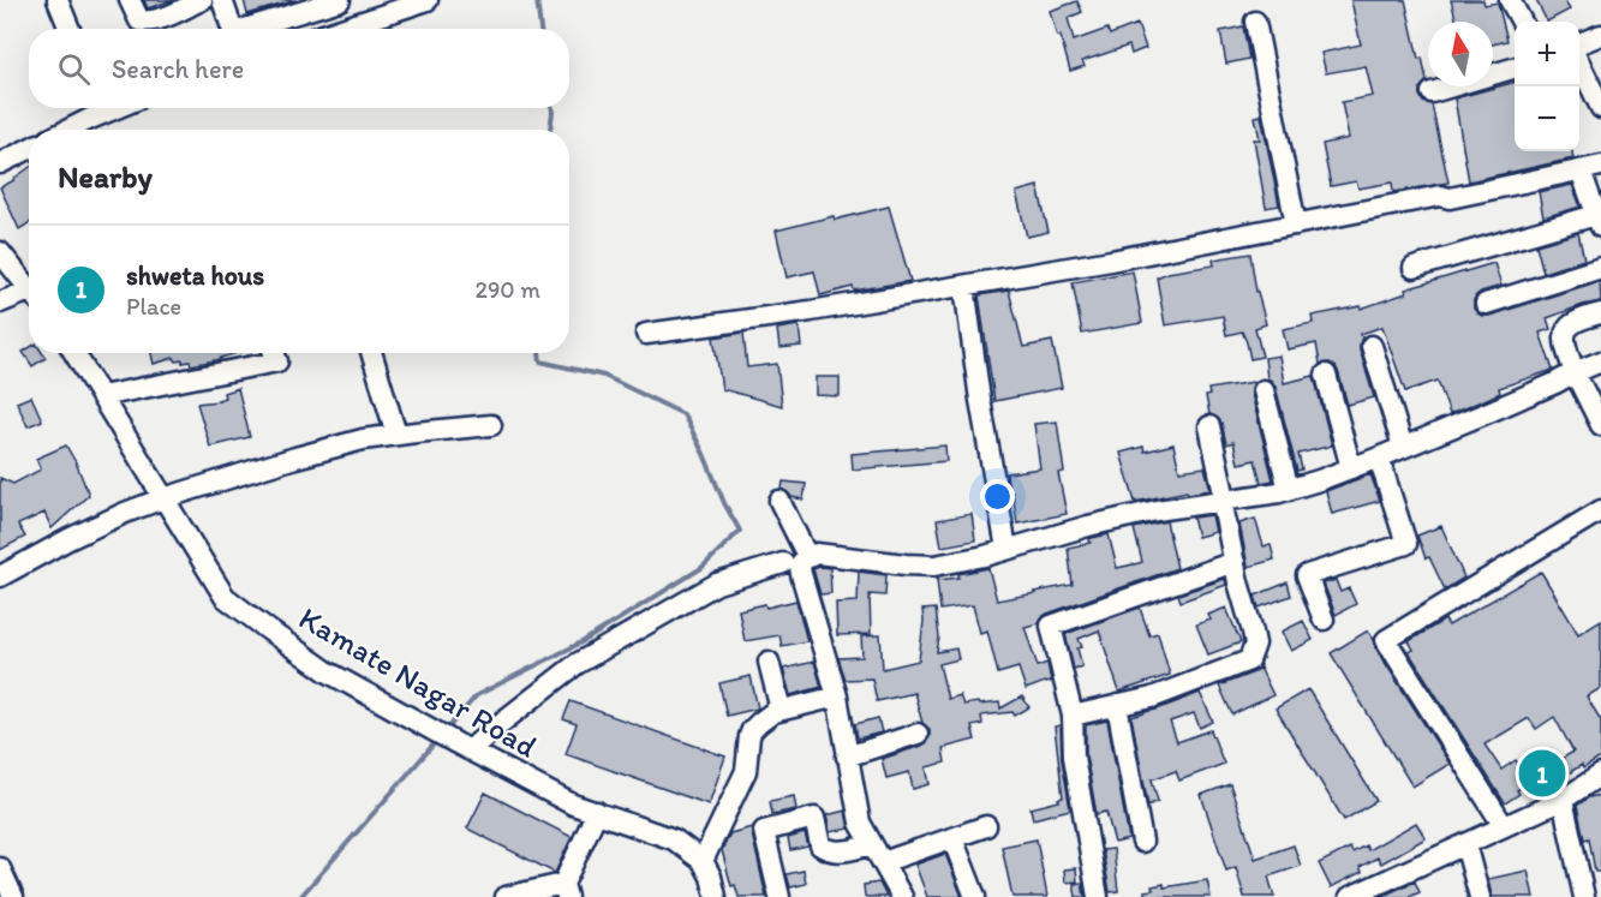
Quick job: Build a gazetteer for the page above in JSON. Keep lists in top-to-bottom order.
{
  "streets": {
    "street": ["Kamate Nagar Road"]
  },
  "north": "top",
  "page": {
    "map_buttons": ["+", "−"],
    "search": "Search here",
    "heading": "Nearby",
    "list": [
      {
        "mark": "1",
        "name": "shweta hous",
        "note": "Place",
        "value": "290 m"
      }
    ],
    "pins": "1"
  }
}
